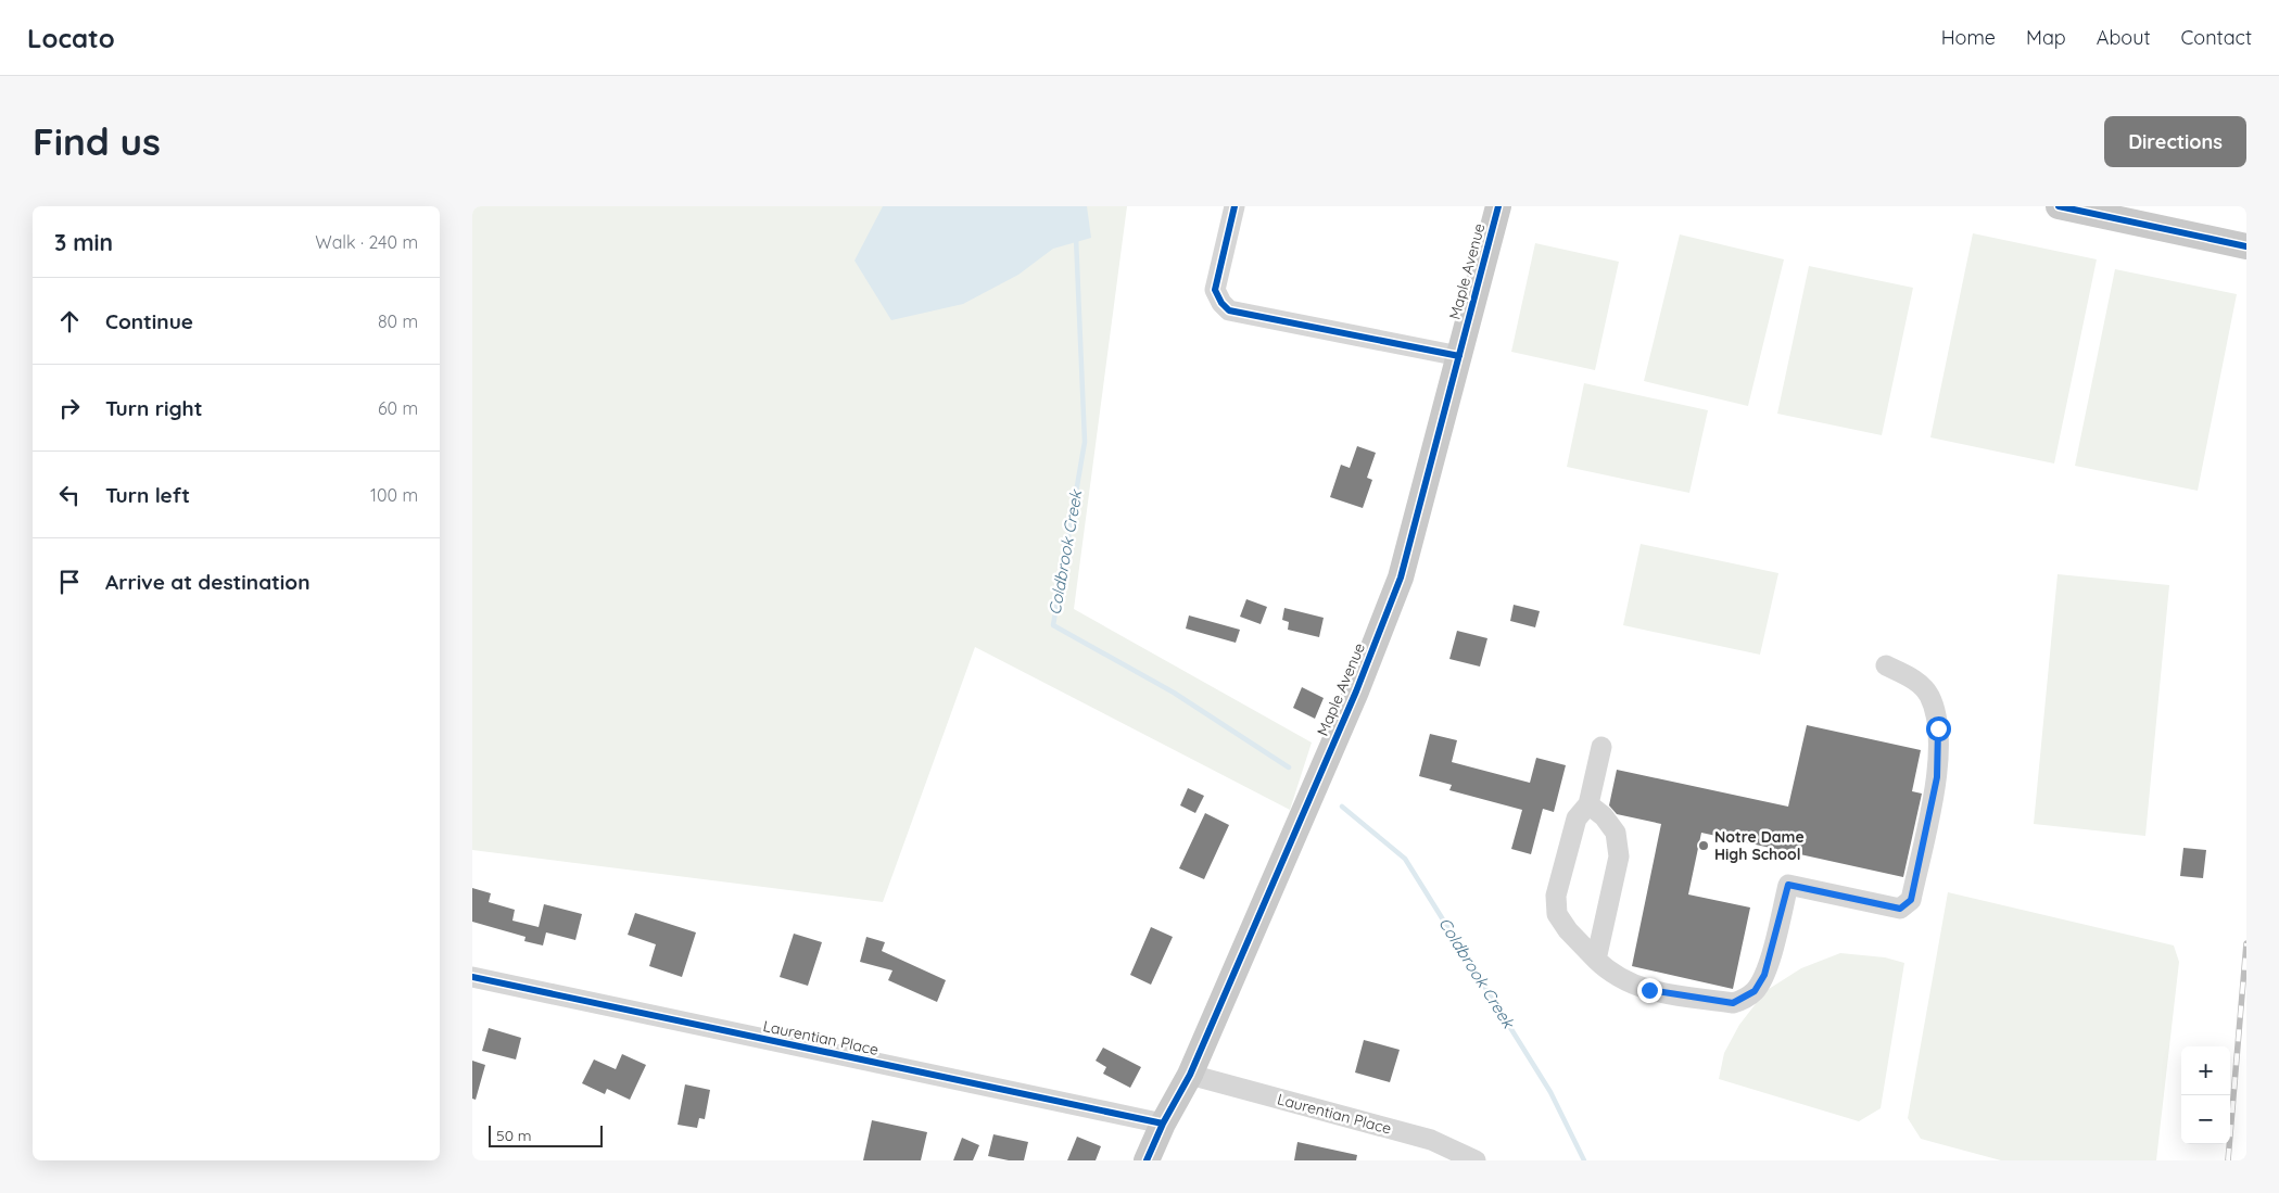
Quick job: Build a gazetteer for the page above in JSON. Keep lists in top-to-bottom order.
{
  "streets": {
    "main road": ["Maple Avenue"],
    "street": ["Laurentian Place"]
  },
  "crossings": [
    ["Maple Avenue", "Laurentian Place"]
  ],
  "water": ["Coldbrook Creek"],
  "places": ["Notre Dame High School"],
  "scale_bar": "50 m",
  "page": {
    "header": "Locato",
    "nav": [
      "Home",
      "Map",
      "About",
      "Contact"
    ],
    "buttons": "Directions",
    "title": "Find us",
    "heading": ["3 min", "Walk · 240 m"],
    "list": [
      ["Continue", "80 m"],
      ["Turn right", "60 m"],
      ["Turn left", "100 m"],
      "Arrive at destination"
    ],
    "map_buttons": ["+", "−"],
    "scale": "50 m"
  }
}
